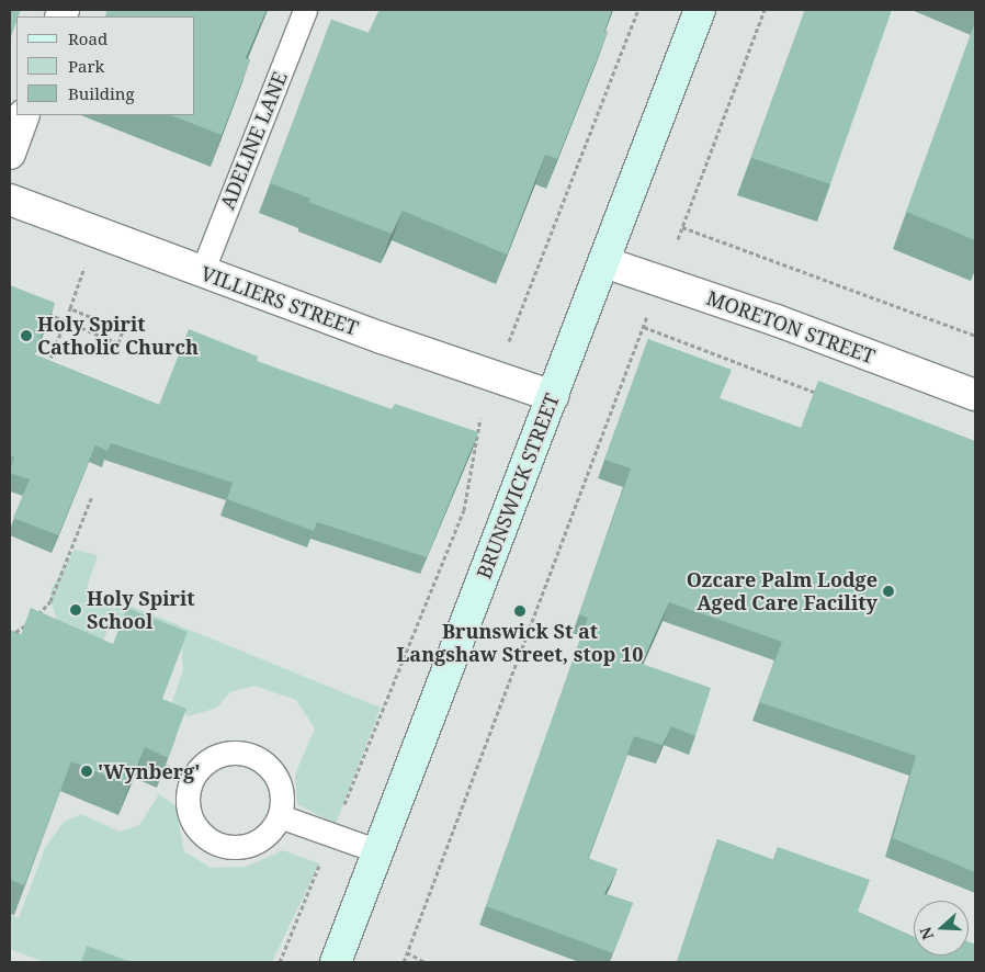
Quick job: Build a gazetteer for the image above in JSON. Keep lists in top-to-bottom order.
{
  "streets": {
    "main road": ["BRUNSWICK STREET"],
    "street": ["VILLIERS STREET", "MORETON STREET"],
    "lane": ["ADELINE LANE"]
  },
  "crossings": [
    ["ADELINE LANE", "VILLIERS STREET"],
    ["VILLIERS STREET", "BRUNSWICK STREET"],
    ["MORETON STREET", "BRUNSWICK STREET"]
  ],
  "places": [
    "Holy Spirit Catholic Church",
    "Ozcare Palm Lodge Aged Care Facility",
    "Holy Spirit School",
    "Brunswick St at Langshaw Street, stop 10",
    "'Wynberg'"
  ],
  "legend": ["Road", "Park", "Building"],
  "north": "left"
}
